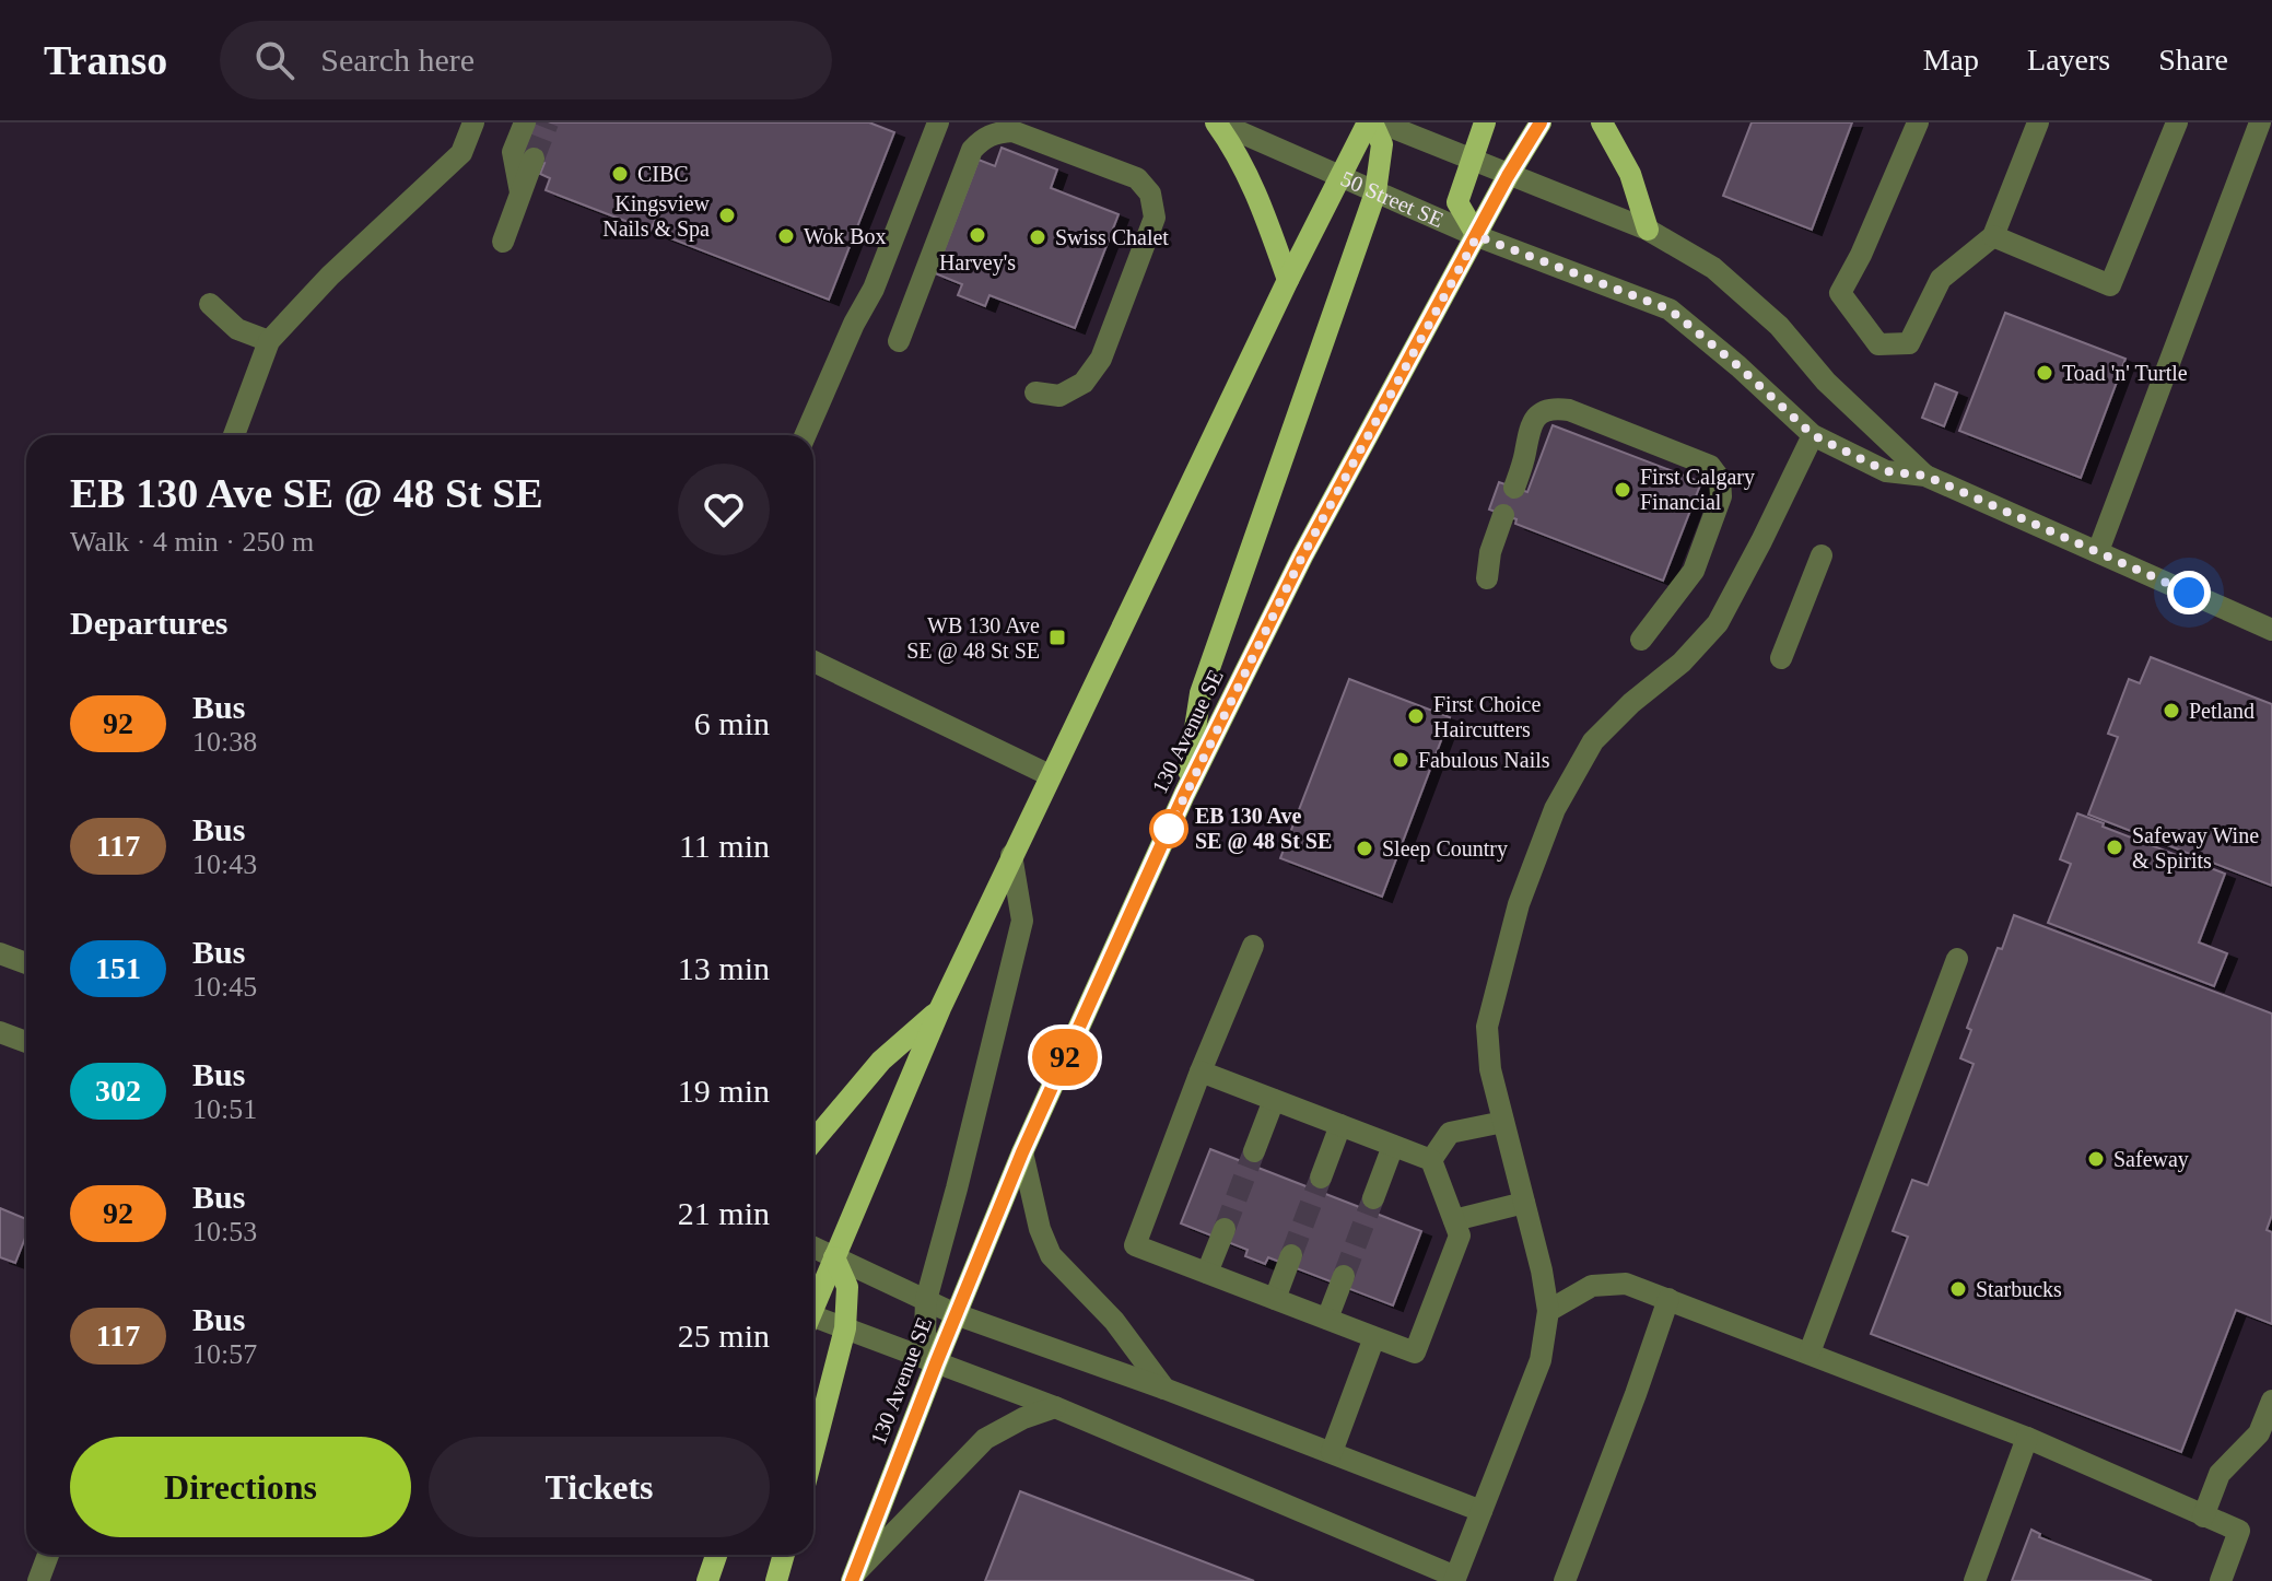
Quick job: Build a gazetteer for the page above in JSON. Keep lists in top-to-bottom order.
{
  "streets": {
    "main road": ["130 Avenue SE"],
    "street": ["50 Street SE"]
  },
  "crossings": [
    ["50 Street SE", "130 Avenue SE"]
  ],
  "places": {
    "other": [
      "CIBC",
      "Kingsview Nails & Spa",
      "Harvey's",
      "Wok Box",
      "Swiss Chalet",
      "Toad 'n' Turtle",
      "First Calgary Financial",
      "Petland",
      "First Choice Haircutters",
      "Fabulous Nails",
      "EB 130 Ave SE @ 48 St SE",
      "Safeway Wine & Spirits",
      "Sleep Country",
      "Safeway",
      "Starbucks"
    ],
    "transit": ["WB 130 Ave SE @ 48 St SE"]
  },
  "lines": ["bus line 92"],
  "page": {
    "header": "Transo",
    "search": "Search here",
    "nav": ["Map", "Layers", "Share"],
    "on_map": "92",
    "heading": [
      ["EB 130 Ave SE @ 48 St SE", "Walk · 4 min · 250 m"],
      "Departures"
    ],
    "list": [
      {
        "mark": "92",
        "name": "Bus",
        "note": "10:38",
        "value": "6 min"
      },
      {
        "mark": "117",
        "name": "Bus",
        "note": "10:43",
        "value": "11 min"
      },
      {
        "mark": "151",
        "name": "Bus",
        "note": "10:45",
        "value": "13 min"
      },
      {
        "mark": "302",
        "name": "Bus",
        "note": "10:51",
        "value": "19 min"
      },
      {
        "mark": "92",
        "name": "Bus",
        "note": "10:53",
        "value": "21 min"
      },
      {
        "mark": "117",
        "name": "Bus",
        "note": "10:57",
        "value": "25 min"
      }
    ],
    "buttons": ["Directions", "Tickets"]
  }
}
